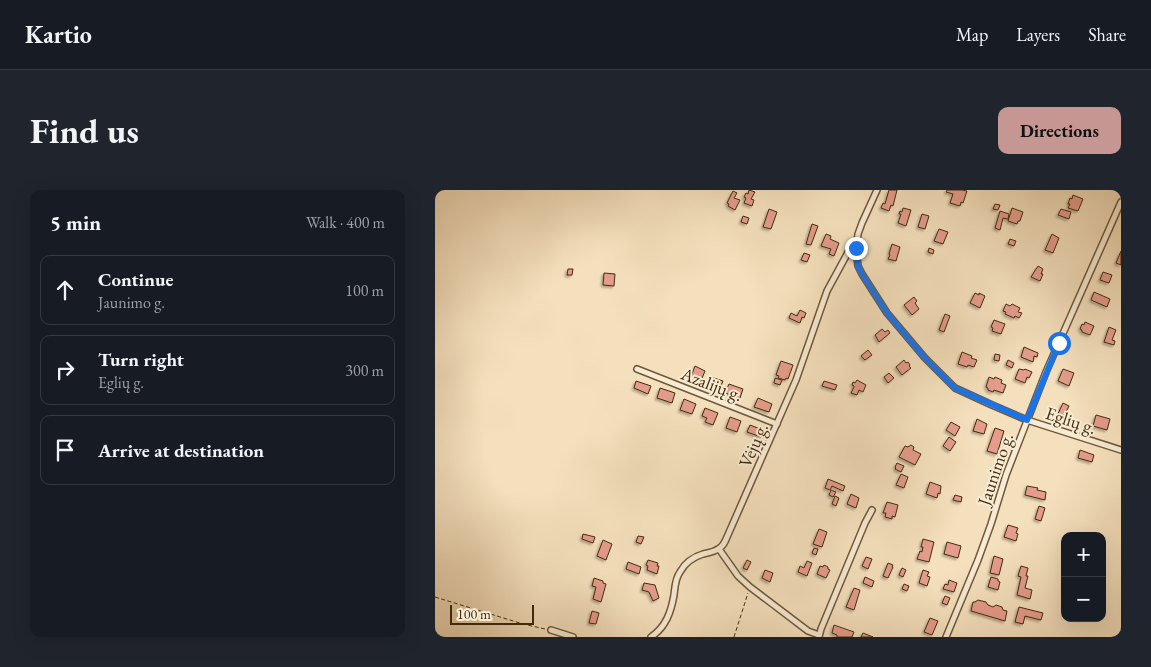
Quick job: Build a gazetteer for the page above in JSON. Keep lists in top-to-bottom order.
{
  "streets": {
    "street": [
      "Azalijų g.",
      "Eglių g.",
      "Vėjų g.",
      "Jaunimo g."
    ]
  },
  "crossings": [
    ["Azalijų g.", "Vėjų g."],
    ["Eglių g.", "Vėjų g."],
    ["Eglių g.", "Jaunimo g."]
  ],
  "scale_bar": "100 m",
  "page": {
    "header": "Kartio",
    "nav": ["Map", "Layers", "Share"],
    "buttons": "Directions",
    "title": "Find us",
    "heading": ["5 min", "Walk · 400 m"],
    "list": [
      ["Continue", "Jaunimo g.", "100 m"],
      ["Turn right", "Eglių g.", "300 m"],
      "Arrive at destination"
    ],
    "map_buttons": ["+", "−"],
    "scale": "100 m"
  }
}
